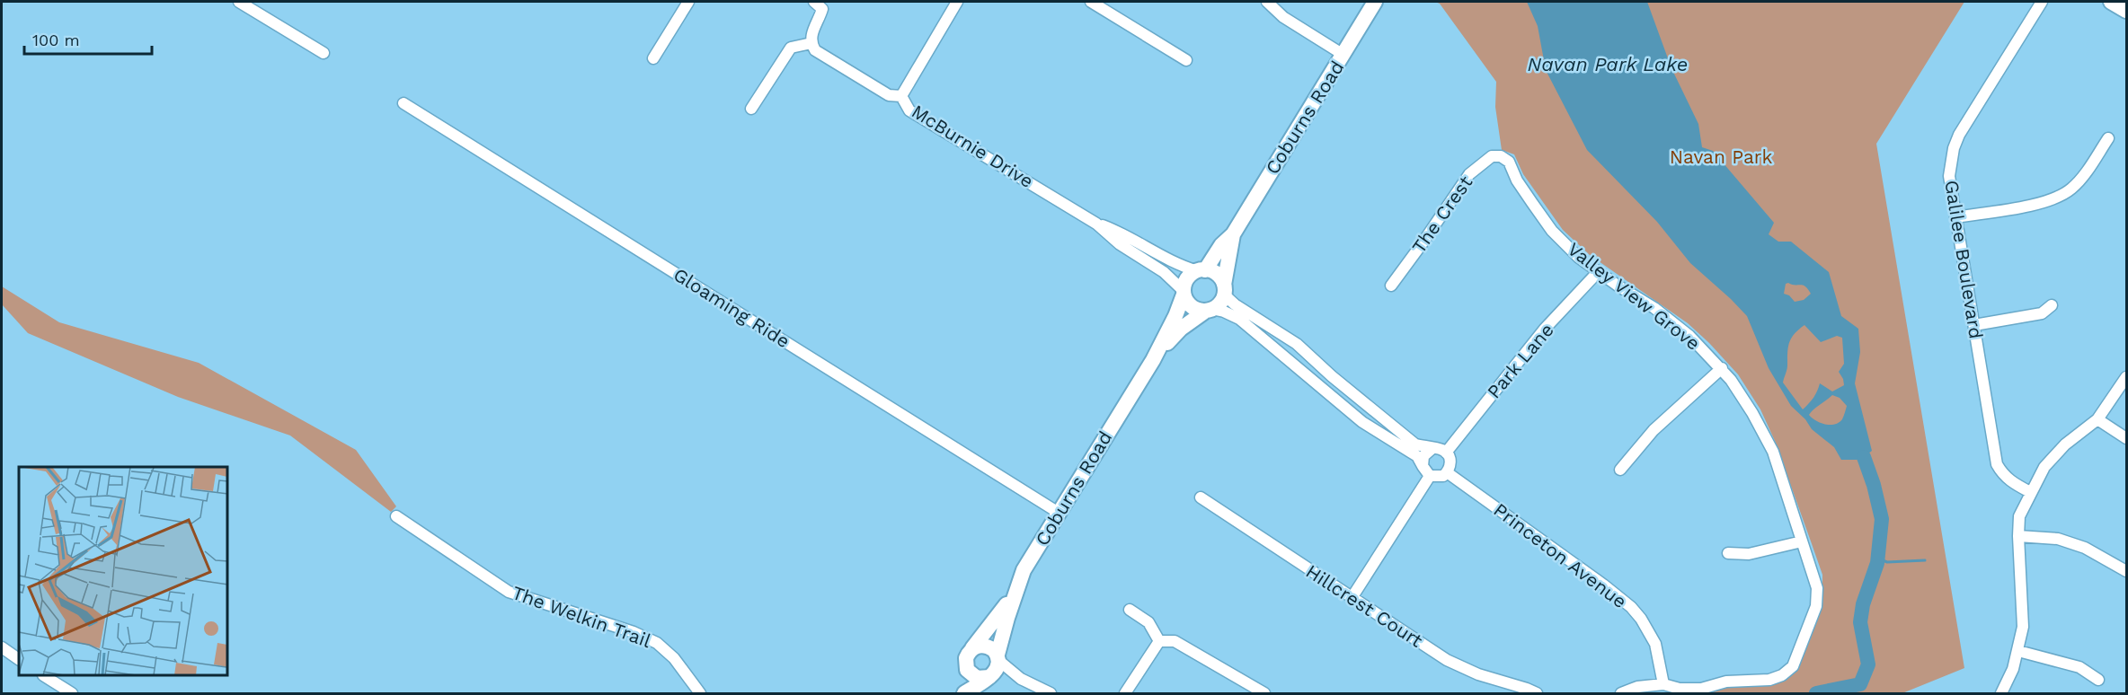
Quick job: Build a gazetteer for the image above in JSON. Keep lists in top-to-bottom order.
{
  "streets": {
    "street": [
      "Coburns Road",
      "McBurnie Drive",
      "The Crest",
      "Galilee Boulevard",
      "Valley View Grove",
      "Gloaming Ride",
      "Park Lane",
      "Princeton Avenue",
      "Hillcrest Court",
      "The Welkin Trail"
    ]
  },
  "crossings": [
    ["Coburns Road", "McBurnie Drive"],
    ["Coburns Road", "Gloaming Ride"],
    ["The Crest", "Valley View Grove"],
    ["Valley View Grove", "Park Lane"],
    ["Valley View Grove", "Princeton Avenue"],
    ["Park Lane", "Princeton Avenue"]
  ],
  "water": ["Navan Park Lake"],
  "parks": ["Navan Park"],
  "scale_bar": "100 m"
}
